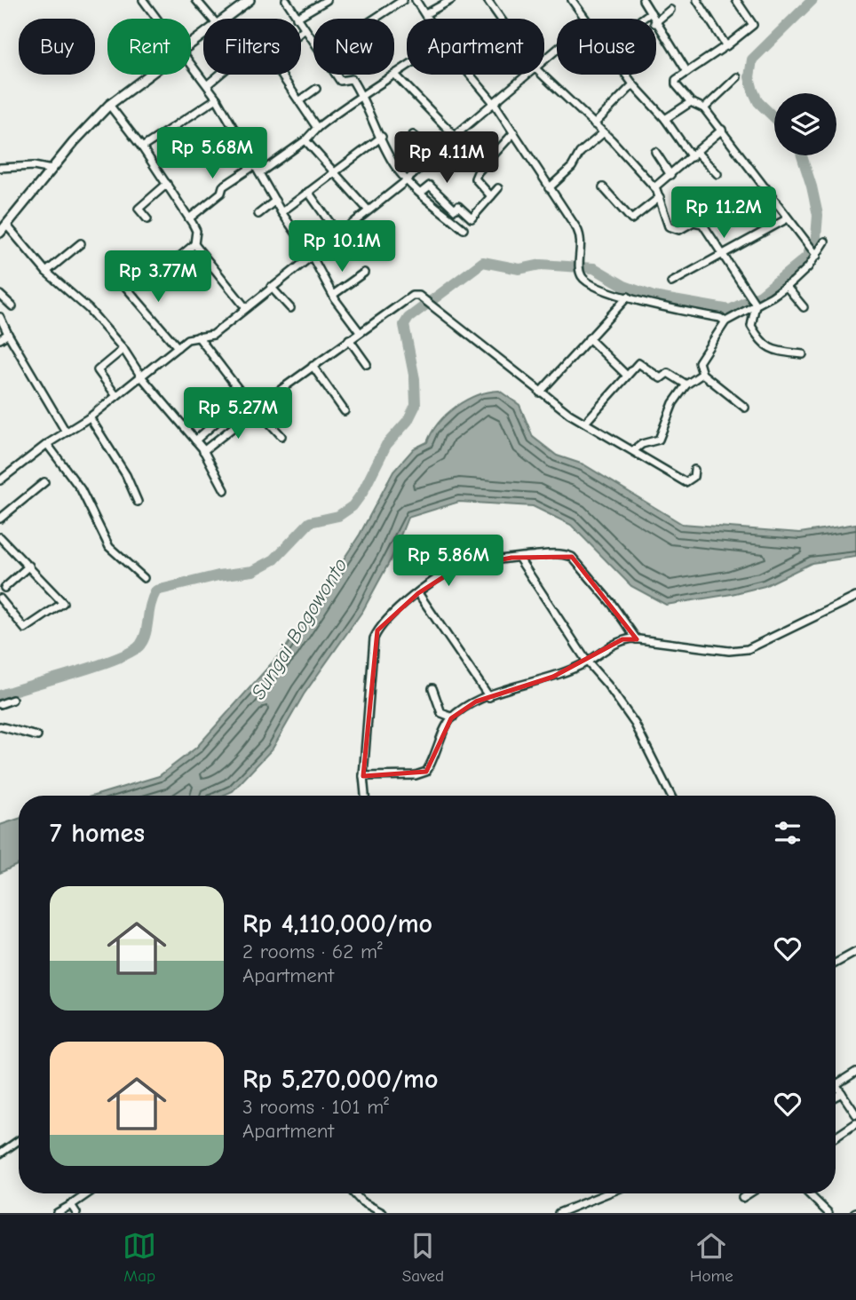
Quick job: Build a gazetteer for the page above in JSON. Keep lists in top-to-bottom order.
{
  "water": ["Sungai Bogowonto"],
  "page": {
    "chip": [
      "Buy",
      "Rent",
      "Filters",
      "New",
      "Apartment",
      "House"
    ],
    "price": [
      "Rp 5.68M",
      "Rp 4.11M",
      "Rp 11.2M",
      "Rp 10.1M",
      "Rp 3.77M",
      "Rp 5.27M",
      "Rp 5.86M"
    ],
    "heading": "7 homes",
    "list": [
      {
        "name": "Rp 4,110,000/mo",
        "note": "2 rooms · 62 m² · Apartment"
      },
      {
        "name": "Rp 5,270,000/mo",
        "note": "3 rooms · 101 m² · Apartment"
      }
    ],
    "tabs": ["Map", "Saved", "Home"]
  }
}
